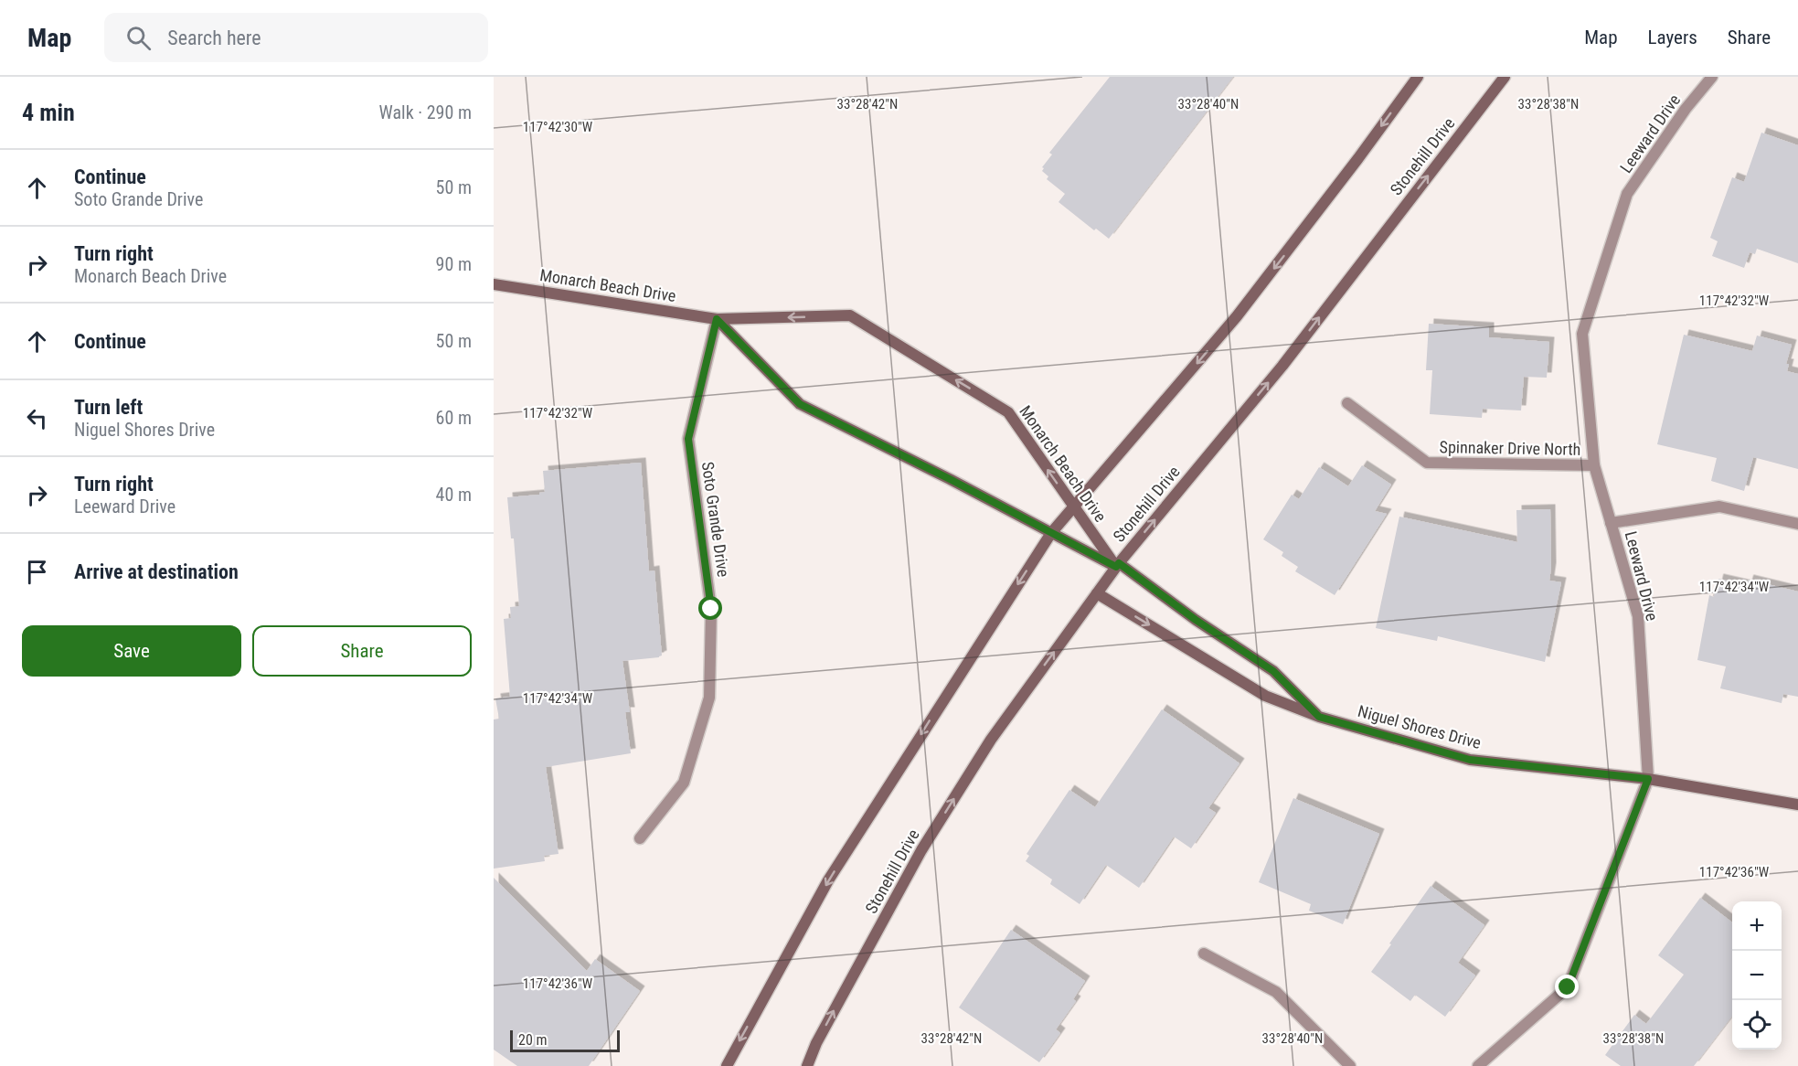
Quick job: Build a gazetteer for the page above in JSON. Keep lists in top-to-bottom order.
{
  "streets": {
    "main road": ["Stonehill Drive", "Monarch Beach Drive", "Niguel Shores Drive"],
    "street": ["Leeward Drive", "Spinnaker Drive North", "Soto Grande Drive"]
  },
  "crossings": [
    ["Leeward Drive", "Spinnaker Drive North"],
    ["Leeward Drive", "Niguel Shores Drive"],
    ["Stonehill Drive", "Monarch Beach Drive"],
    ["Stonehill Drive", "Niguel Shores Drive"],
    ["Monarch Beach Drive", "Soto Grande Drive"]
  ],
  "scale_bar": "20 m",
  "page": {
    "header": "Map",
    "search": "Search here",
    "nav": ["Map", "Layers", "Share"],
    "heading": ["4 min", "Walk · 290 m"],
    "list": [
      ["Continue", "Soto Grande Drive", "50 m"],
      ["Turn right", "Monarch Beach Drive", "90 m"],
      ["Continue", "50 m"],
      ["Turn left", "Niguel Shores Drive", "60 m"],
      ["Turn right", "Leeward Drive", "40 m"],
      "Arrive at destination"
    ],
    "buttons": ["Save", "Share"],
    "map_buttons": ["+", "−"],
    "scale": "20 m"
  },
  "coordinates": [
    "33°28'40\"N",
    "33°28'42\"N",
    "33°28'38\"N",
    "117°42'30\"W",
    "117°42'32\"W",
    "117°42'34\"W",
    "117°42'36\"W"
  ]
}
